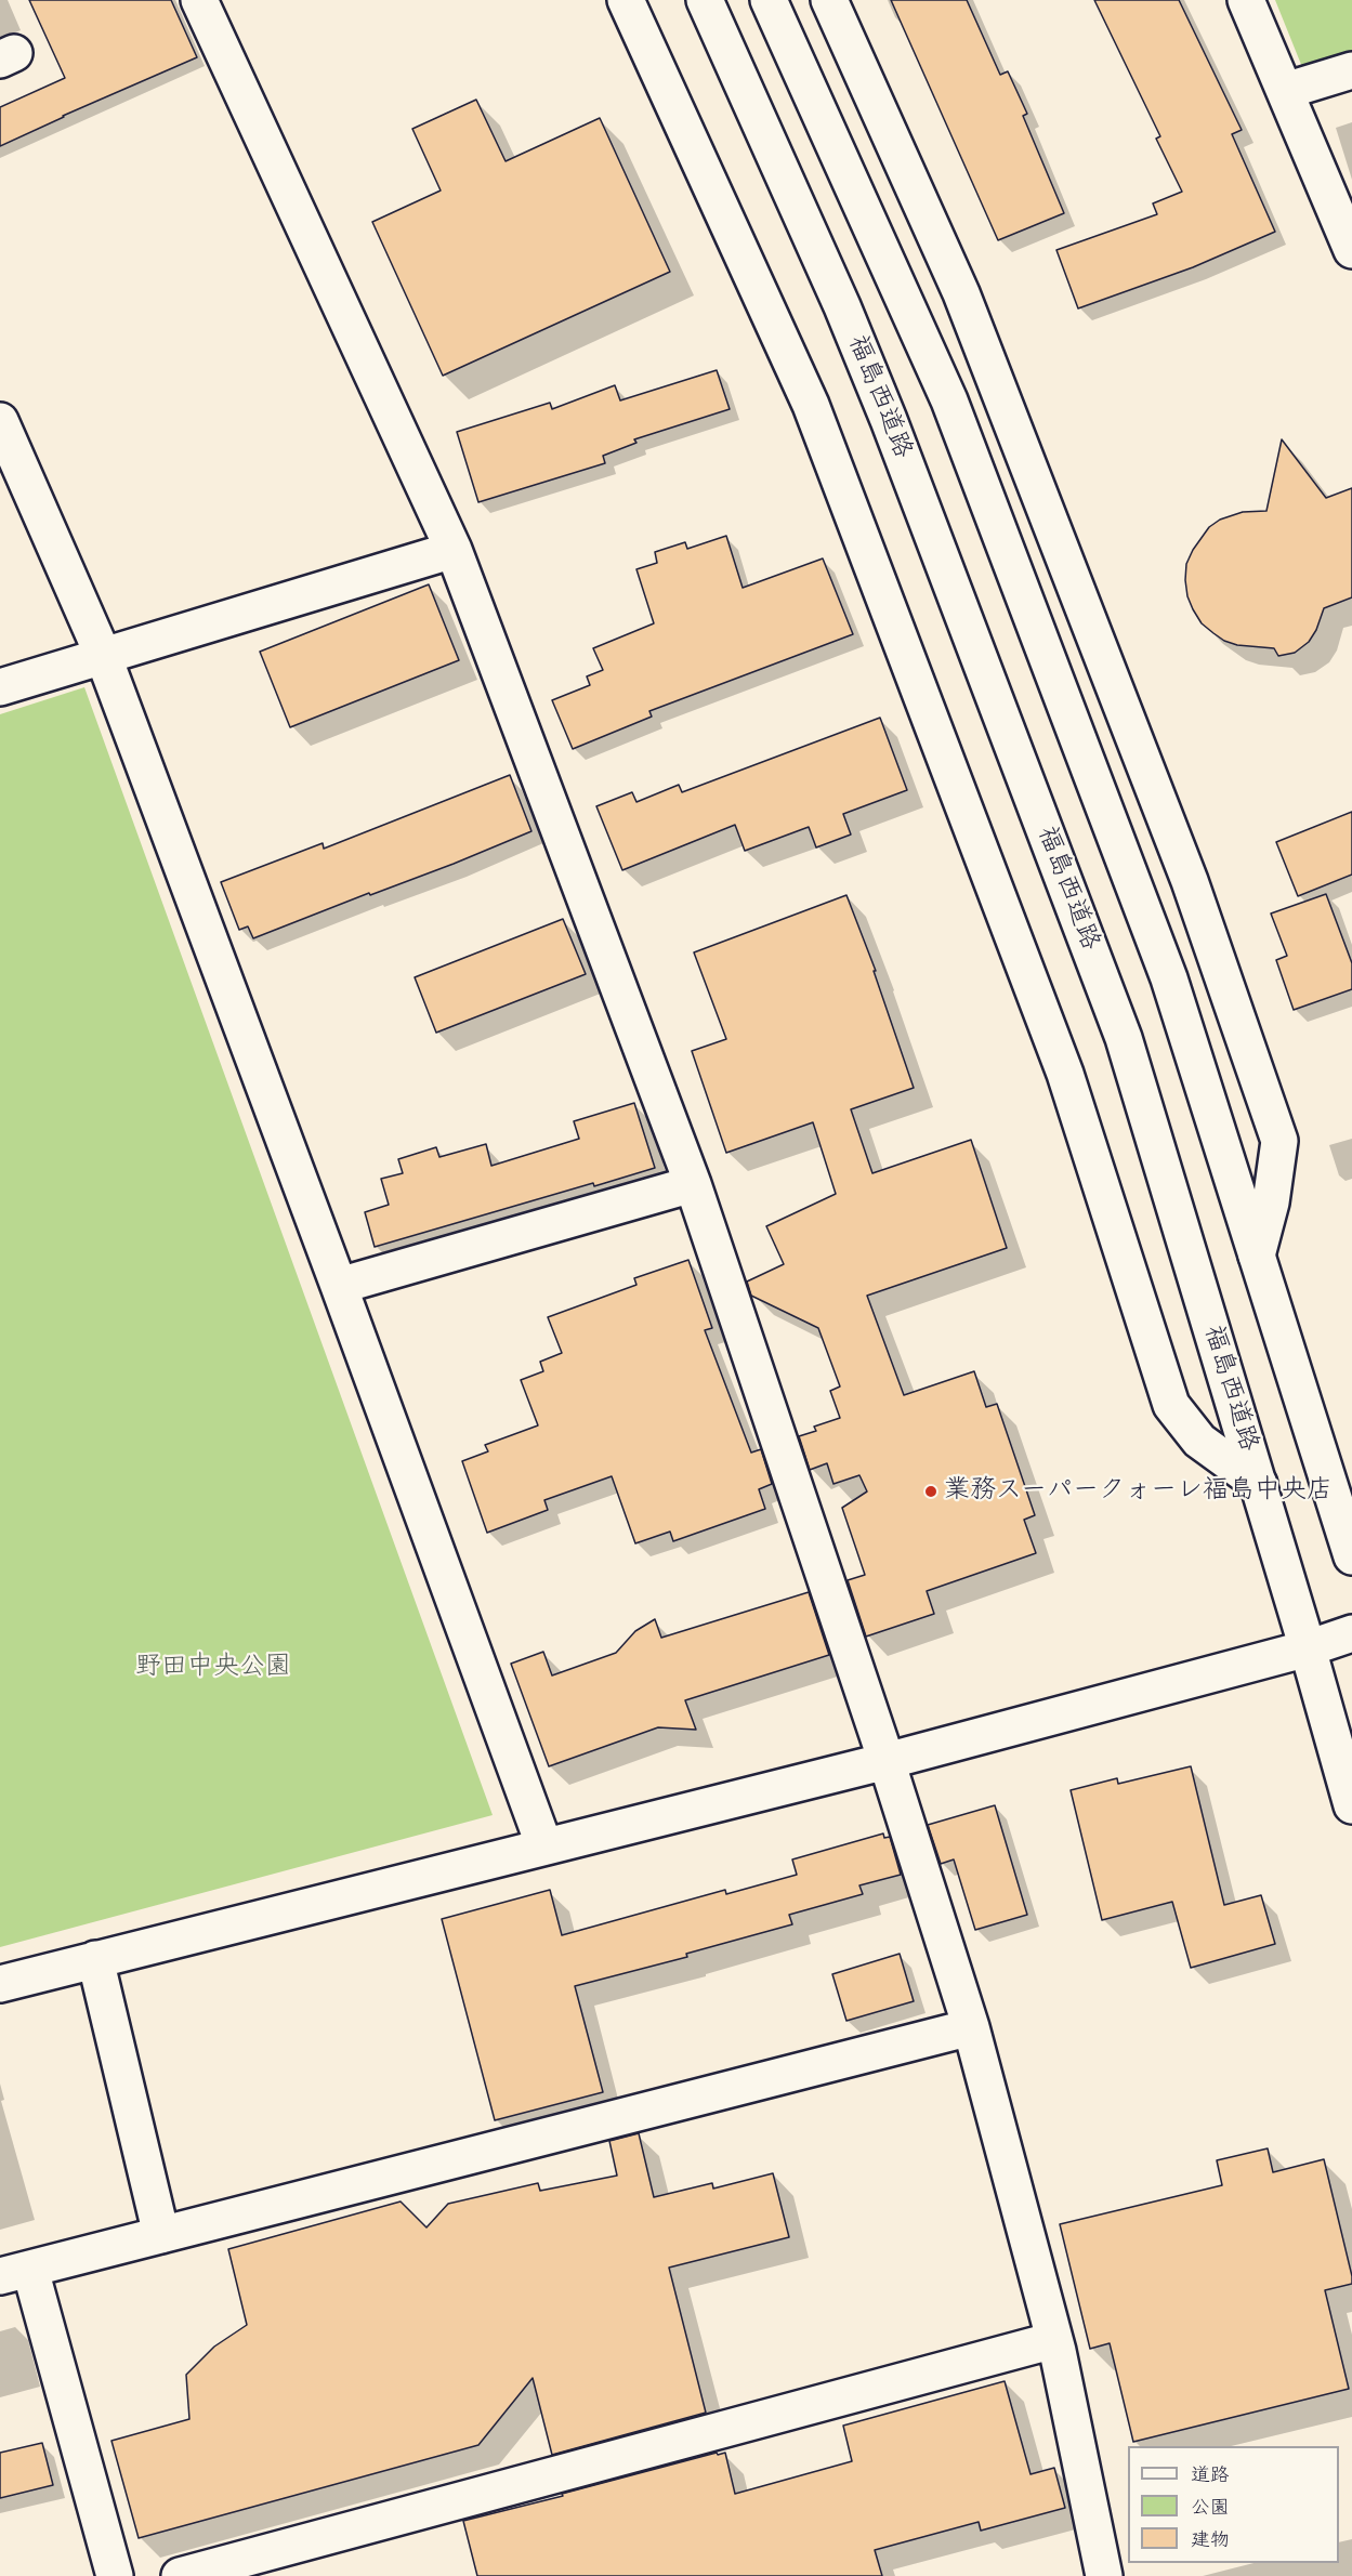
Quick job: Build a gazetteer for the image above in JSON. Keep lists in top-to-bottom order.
{
  "streets": {
    "main road": ["福島西道路"]
  },
  "parks": ["野田中央公園"],
  "places": ["業務スーパークォーレ福島中央店"],
  "legend": ["道路", "公園", "建物"]
}
